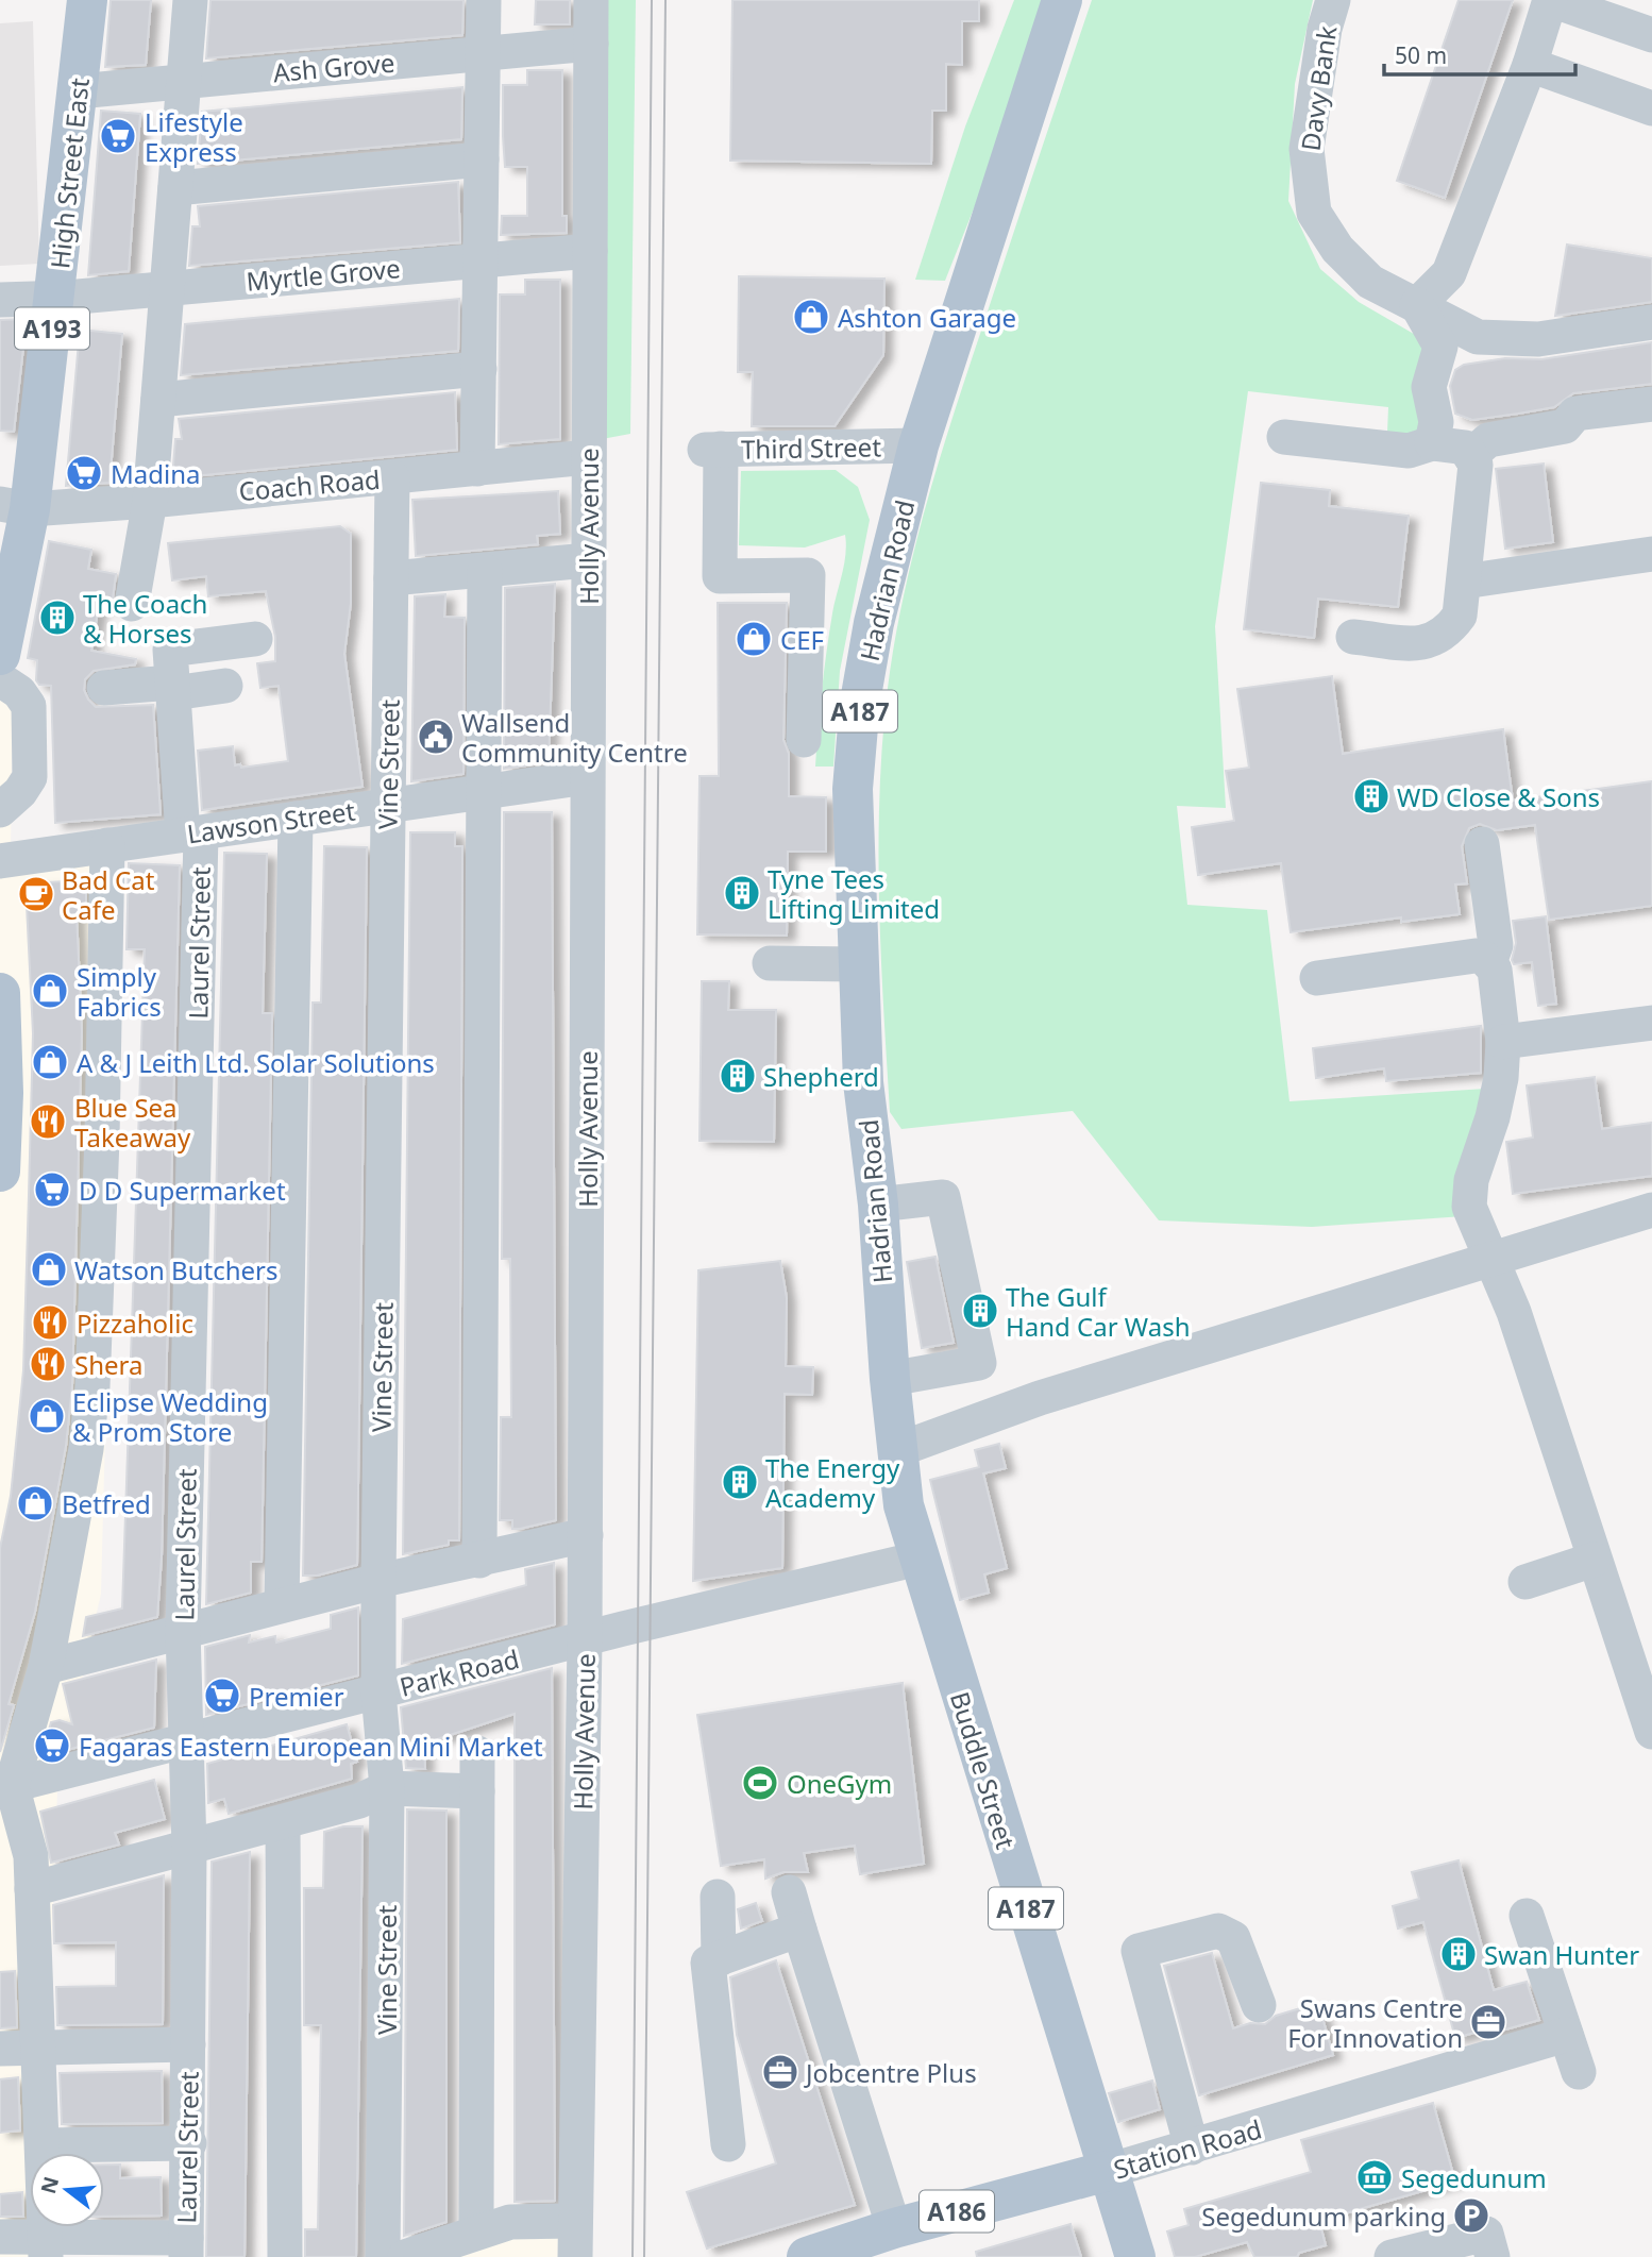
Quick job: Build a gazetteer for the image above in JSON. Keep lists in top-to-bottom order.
{
  "streets": {
    "main road": [
      "High Street East",
      "A193",
      "Hadrian Road",
      "A187",
      "Buddle Street",
      "Station Road",
      "A186"
    ],
    "street": [
      "Ash Grove",
      "Davy Bank",
      "Myrtle Grove",
      "Third Street",
      "Coach Road",
      "Holly Avenue",
      "Vine Street",
      "Lawson Street",
      "Laurel Street",
      "Park Road"
    ]
  },
  "crossings": [
    ["Ash Grove", "High Street East"],
    ["Ash Grove", "Holly Avenue"],
    ["High Street East", "Myrtle Grove"],
    ["High Street East", "Coach Road"],
    ["Myrtle Grove", "Holly Avenue"],
    ["Third Street", "Hadrian Road"],
    ["Coach Road", "Holly Avenue"],
    ["Coach Road", "Vine Street"],
    ["Holly Avenue", "Lawson Street"],
    ["Holly Avenue", "Park Road"],
    ["Hadrian Road", "Buddle Street"],
    ["Vine Street", "Lawson Street"],
    ["Vine Street", "Park Road"],
    ["Lawson Street", "Laurel Street"],
    ["Laurel Street", "Park Road"],
    ["Park Road", "Buddle Street"],
    ["Buddle Street", "Station Road"]
  ],
  "places": {
    "supermarket": [
      "Lifestyle Express",
      "Madina",
      "D D Supermarket",
      "Premier",
      "Fagaras Eastern European Mini Market"
    ],
    "shop": [
      "Ashton Garage",
      "CEF",
      "Simply Fabrics",
      "A & J Leith Ltd. Solar Solutions",
      "Watson Butchers",
      "Eclipse Wedding & Prom Store",
      "Betfred"
    ],
    "building": [
      "The Coach & Horses",
      "WD Close & Sons",
      "Tyne Tees Lifting Limited",
      "Shepherd",
      "The Gulf Hand Car Wash",
      "The Energy Academy",
      "Swan Hunter"
    ],
    "public building": ["Wallsend Community Centre"],
    "cafe": ["Bad Cat Cafe"],
    "restaurant": ["Blue Sea Takeaway", "Pizzaholic", "Shera"],
    "sports": ["OneGym"],
    "office": ["Swans Centre For Innovation", "Jobcentre Plus"],
    "museum": ["Segedunum"],
    "parking": ["Segedunum parking"]
  },
  "scale_bar": "50 m",
  "north": "left"
}
